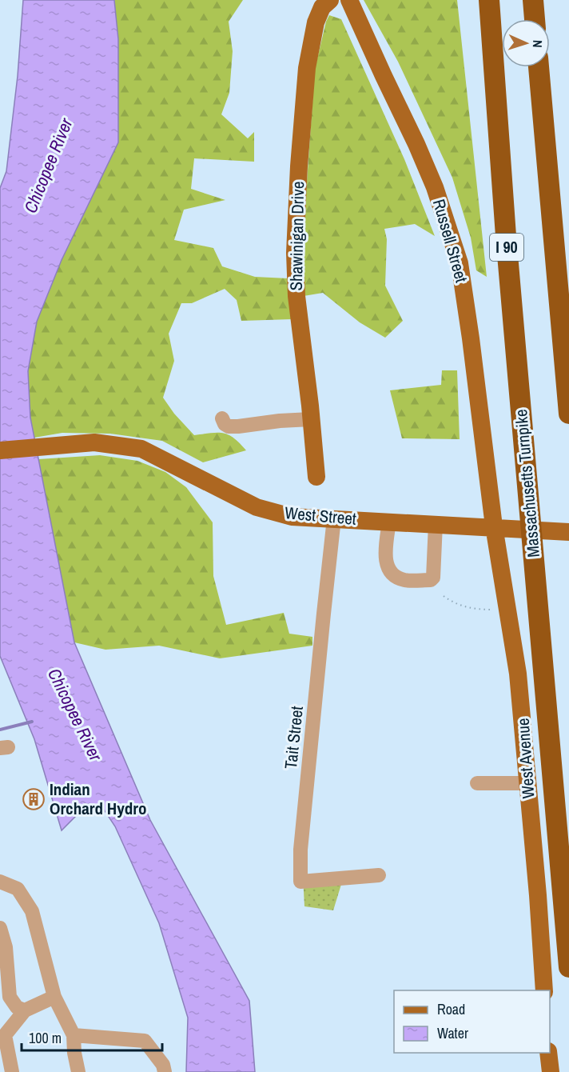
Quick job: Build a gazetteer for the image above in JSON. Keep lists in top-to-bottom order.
{
  "streets": {
    "highway": ["I 90", "Massachusetts Turnpike"],
    "main road": [
      "Shawinigan Drive",
      "Russell Street",
      "West Street",
      "West Avenue"
    ],
    "street": ["Tait Street"]
  },
  "crossings": [
    ["Russell Street", "West Street"],
    ["Russell Street", "West Avenue"],
    ["West Street", "Tait Street"],
    ["West Street", "West Avenue"]
  ],
  "water": ["Chicopee River"],
  "places": {
    "building": ["Indian Orchard Hydro"]
  },
  "legend": ["Road", "Water"],
  "scale_bar": "100 m",
  "north": "right"
}
